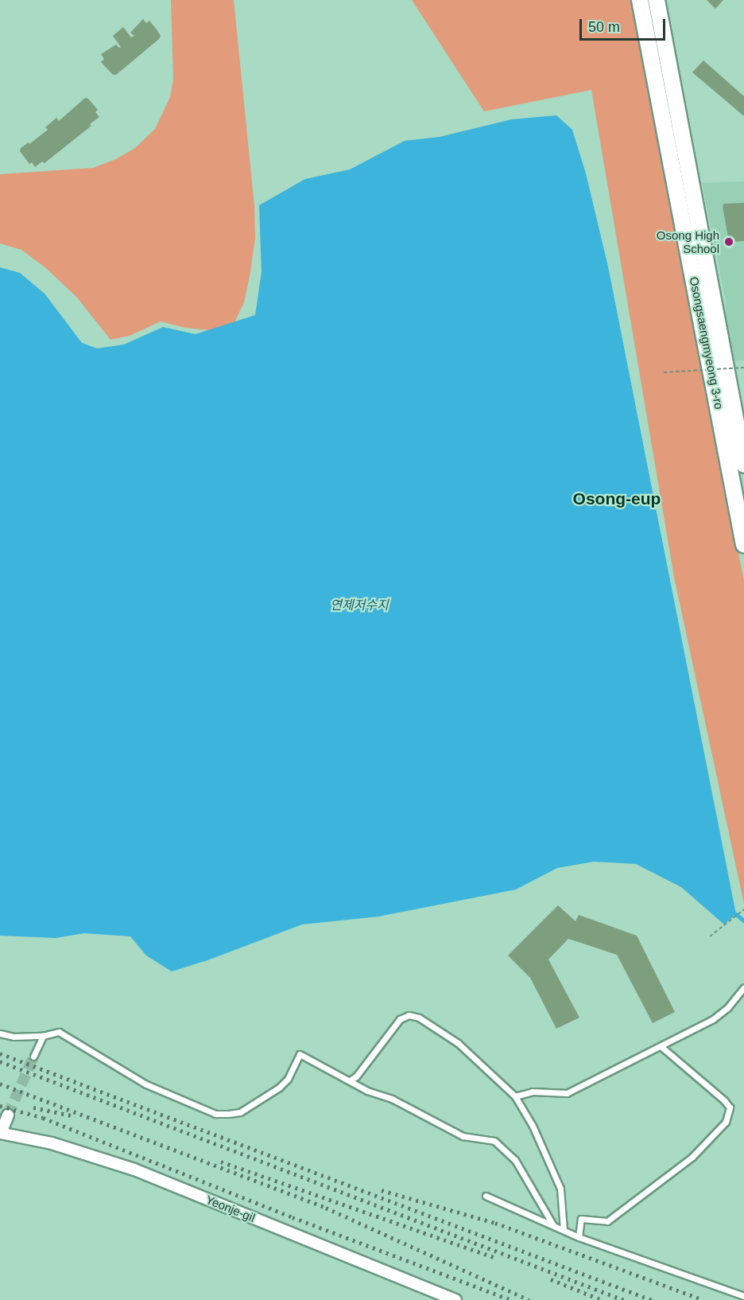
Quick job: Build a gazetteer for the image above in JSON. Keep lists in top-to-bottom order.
{
  "streets": {
    "street": ["Osongsaengmyeong 3-ro", "Yeonje-gil"]
  },
  "districts": ["Osong-eup"],
  "water": ["연제저수지"],
  "places": ["Osong High School"],
  "scale_bar": "50 m"
}
